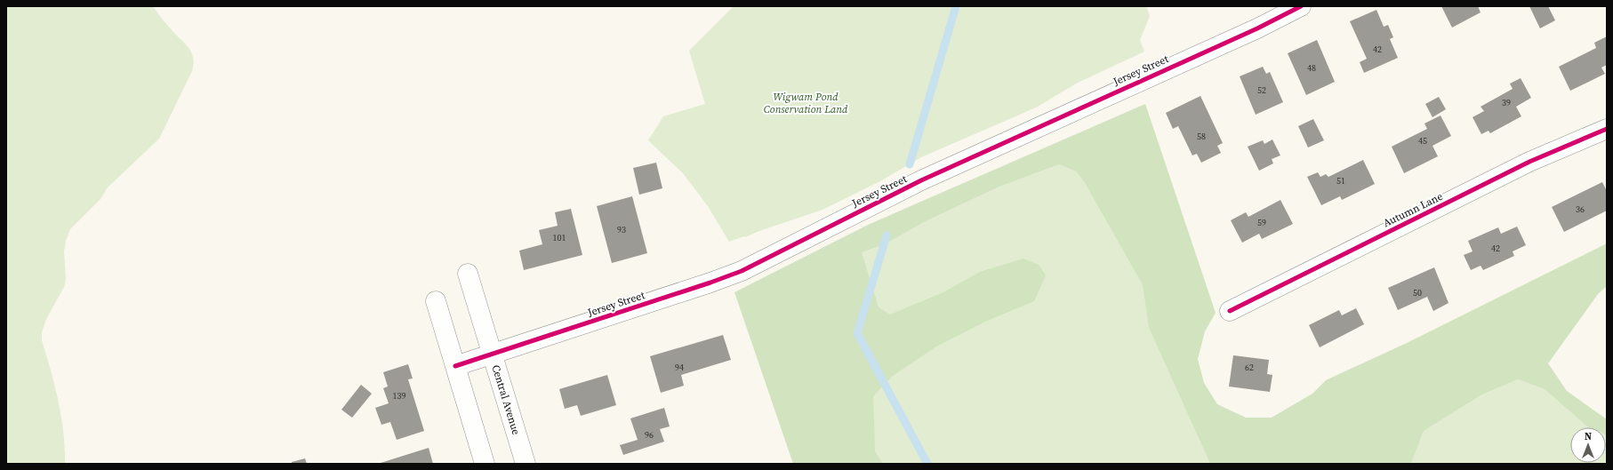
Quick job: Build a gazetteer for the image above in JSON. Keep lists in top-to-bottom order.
{
  "streets": {
    "street": ["Jersey Street", "Autumn Lane", "Central Avenue"]
  },
  "crossings": [
    ["Jersey Street", "Central Avenue"]
  ],
  "parks": ["Wigwam Pond Conservation Land"],
  "house_numbers": [
    "42",
    "48",
    "52",
    "39",
    "58",
    "45",
    "51",
    "36",
    "59",
    "93",
    "101",
    "42",
    "50",
    "94",
    "62",
    "139",
    "96"
  ],
  "north": "top"
}
